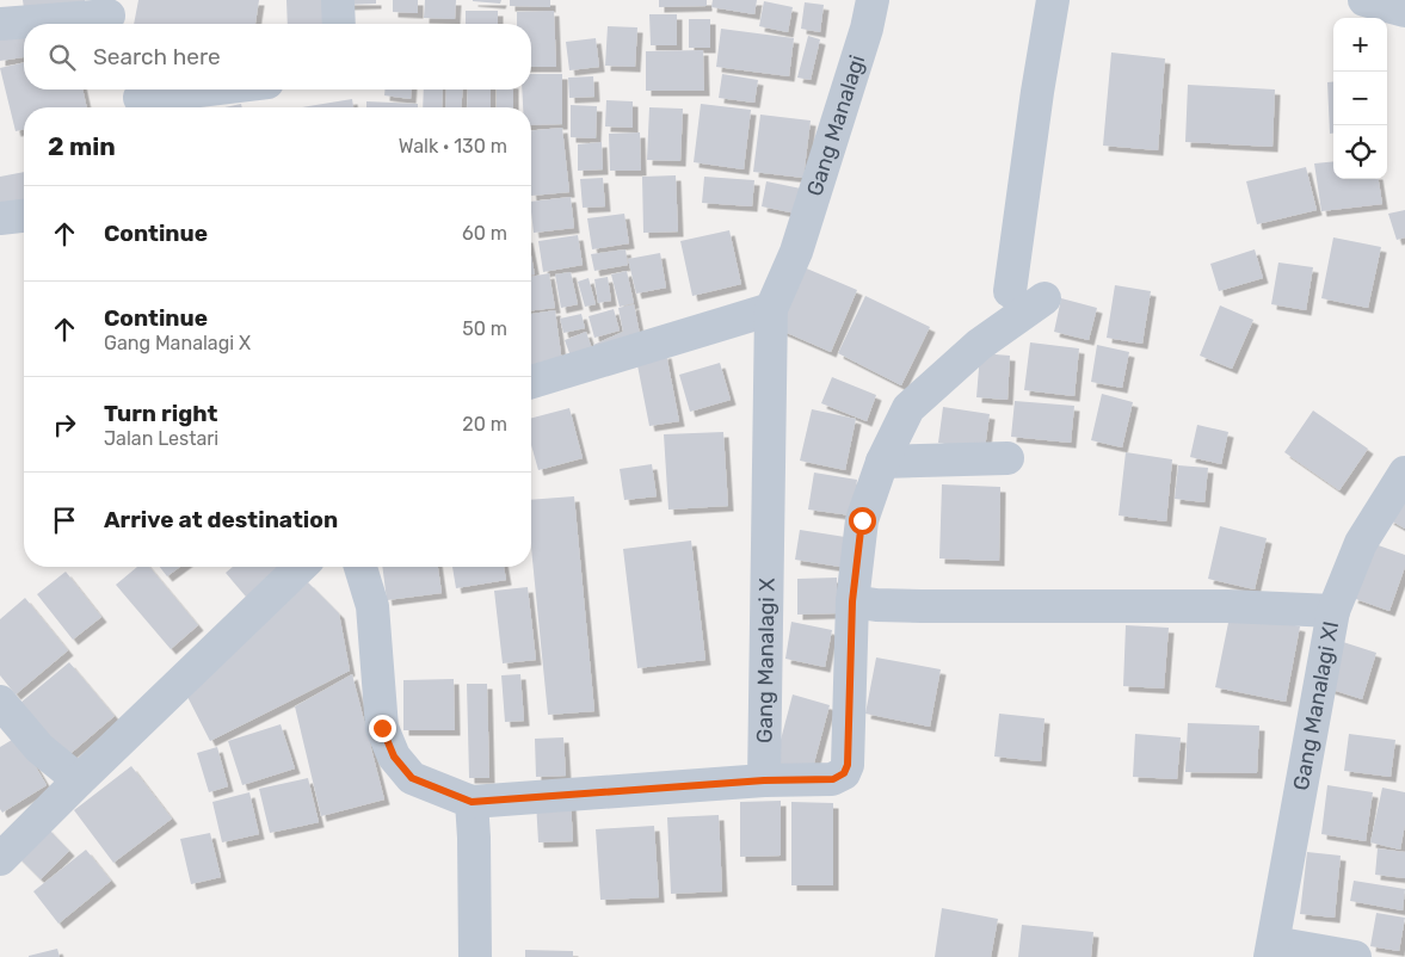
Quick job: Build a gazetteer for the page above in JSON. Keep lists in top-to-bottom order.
{
  "streets": {
    "street": ["Gang Manalagi", "Gang Manalagi X", "Gang Manalagi XI"]
  },
  "crossings": [
    ["Gang Manalagi", "Gang Manalagi X"]
  ],
  "page": {
    "map_buttons": ["+", "−"],
    "search": "Search here",
    "heading": ["2 min", "Walk · 130 m"],
    "list": [
      ["Continue", "60 m"],
      ["Continue", "Gang Manalagi X", "50 m"],
      ["Turn right", "Jalan Lestari", "20 m"],
      "Arrive at destination"
    ]
  }
}
